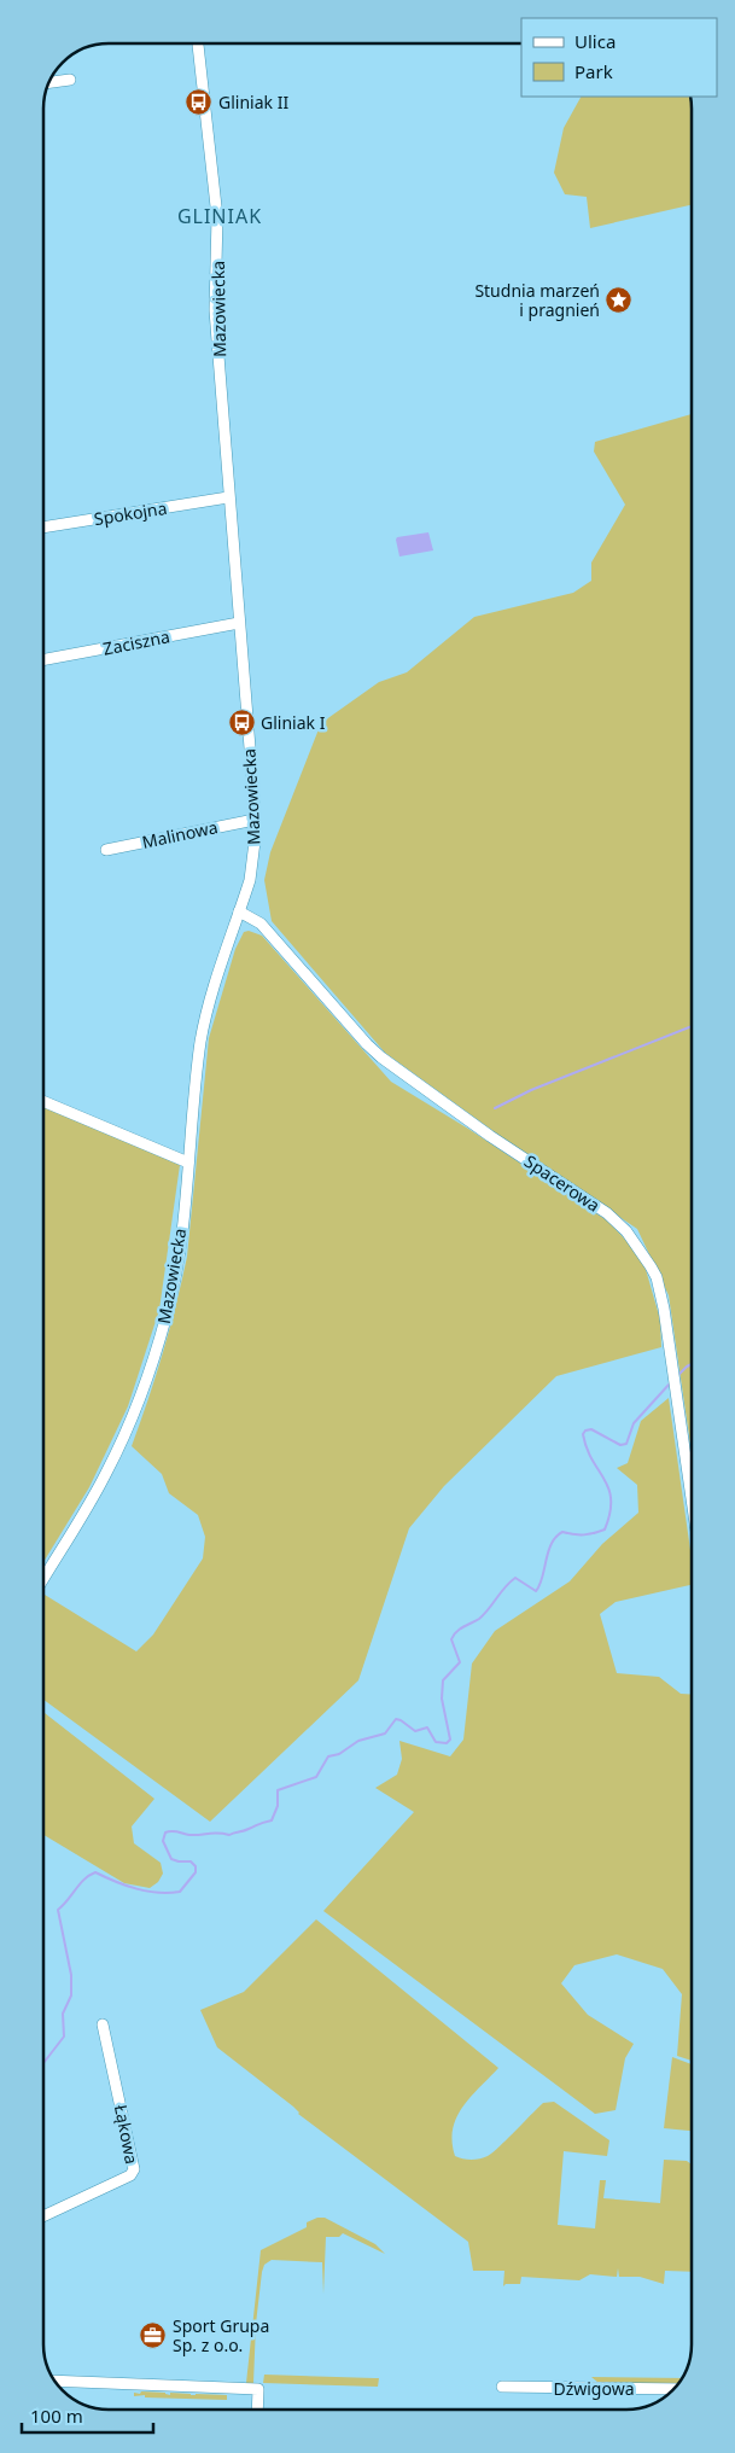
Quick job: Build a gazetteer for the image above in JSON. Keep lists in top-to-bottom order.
{
  "streets": {
    "street": [
      "Mazowiecka",
      "Spokojna",
      "Zaciszna",
      "Malinowa",
      "Spacerowa",
      "Łąkowa",
      "Dźwigowa"
    ]
  },
  "crossings": [
    ["Mazowiecka", "Spokojna"],
    ["Mazowiecka", "Zaciszna"],
    ["Mazowiecka", "Malinowa"],
    ["Mazowiecka", "Spacerowa"]
  ],
  "districts": ["GLINIAK"],
  "places": {
    "bus stop": ["Gliniak II", "Gliniak I"],
    "place": ["Studnia marzeń i pragnień"],
    "office": ["Sport Grupa Sp. z o.o."]
  },
  "legend": ["Ulica", "Park"],
  "scale_bar": "100 m"
}
